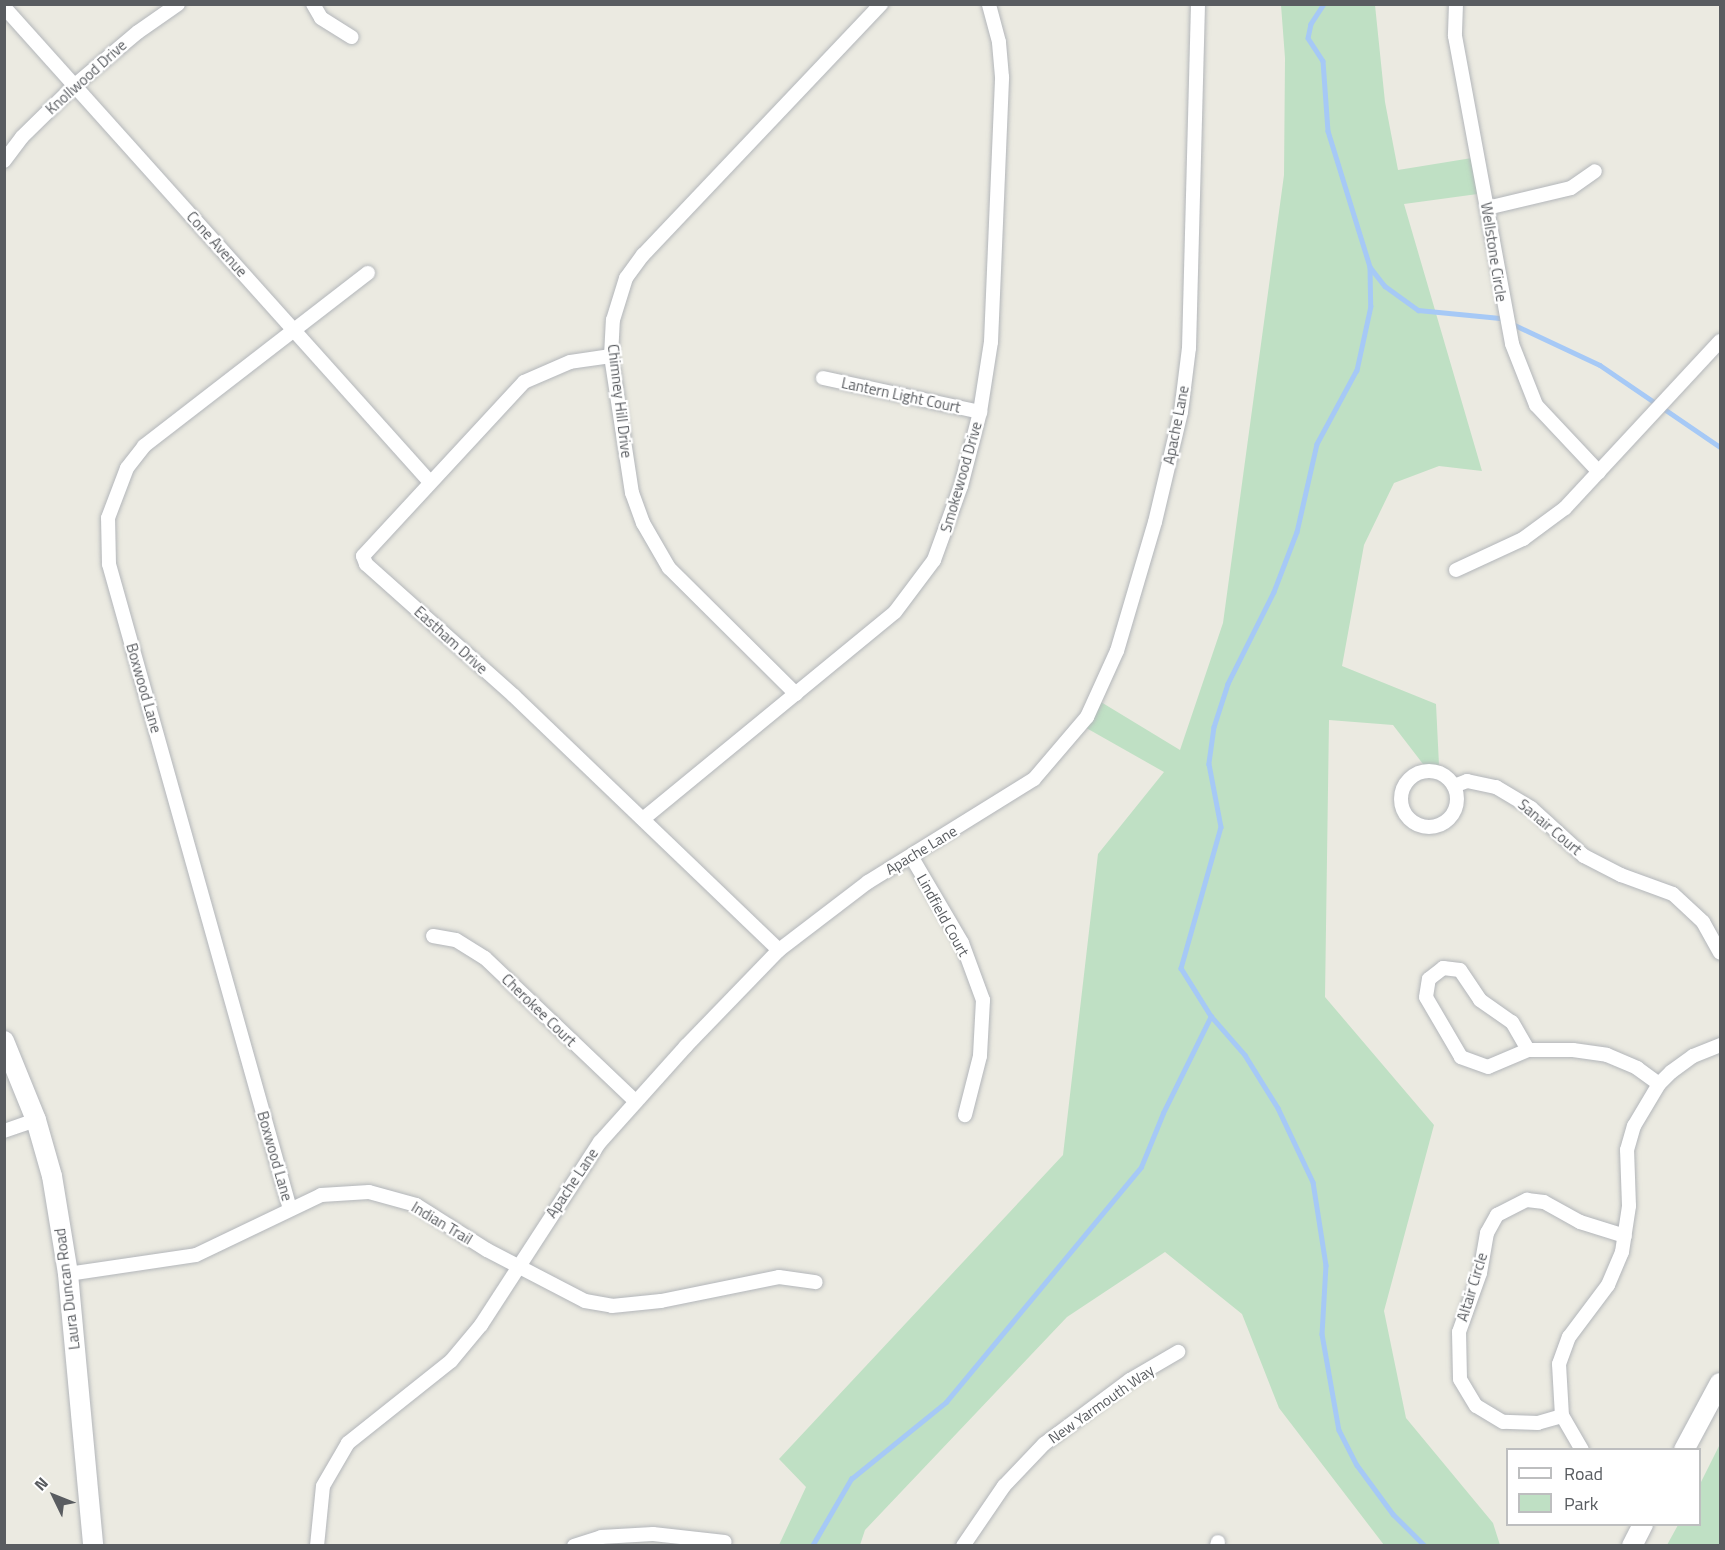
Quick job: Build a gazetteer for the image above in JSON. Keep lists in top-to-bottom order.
{
  "streets": {
    "street": [
      "Knollwood Drive",
      "Cone Avenue",
      "Wellstone Circle",
      "Lantern Light Court",
      "Chimney Hill Drive",
      "Apache Lane",
      "Smokewood Drive",
      "Eastham Drive",
      "Boxwood Lane",
      "Sanair Court",
      "Lindfield Court",
      "Cherokee Court",
      "Indian Trail",
      "Altair Circle",
      "Laura Duncan Road",
      "New Yarmouth Way"
    ]
  },
  "crossings": [
    ["Knollwood Drive", "Cone Avenue"],
    ["Cone Avenue", "Eastham Drive"],
    ["Cone Avenue", "Boxwood Lane"],
    ["Lantern Light Court", "Smokewood Drive"],
    ["Chimney Hill Drive", "Smokewood Drive"],
    ["Chimney Hill Drive", "Eastham Drive"],
    ["Apache Lane", "Eastham Drive"],
    ["Apache Lane", "Lindfield Court"],
    ["Apache Lane", "Cherokee Court"],
    ["Apache Lane", "Indian Trail"],
    ["Smokewood Drive", "Eastham Drive"],
    ["Boxwood Lane", "Indian Trail"],
    ["Indian Trail", "Laura Duncan Road"]
  ],
  "legend": ["Road", "Park"],
  "north": "top left"
}
